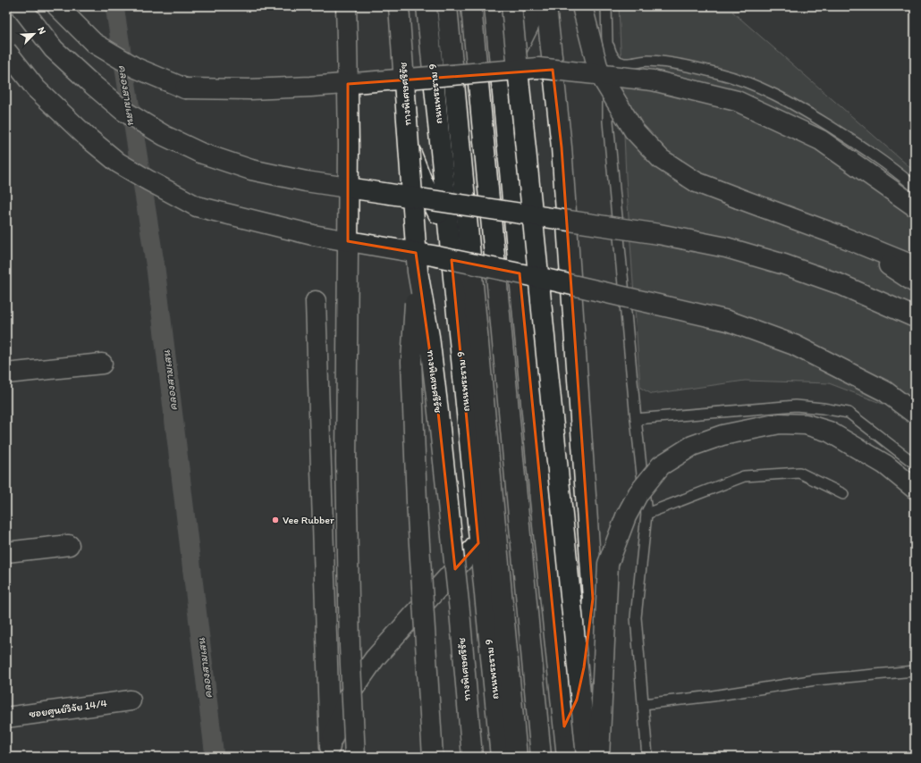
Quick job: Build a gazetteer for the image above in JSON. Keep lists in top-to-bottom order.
{
  "streets": {
    "main road": ["ทางพิเศษศรีรัช", "ถนนพระราม 9", "ซอยศูนย์วิจัย 14/4"]
  },
  "water": ["คลองสามเสน"],
  "places": ["Vee Rubber"],
  "north": "top right"
}
